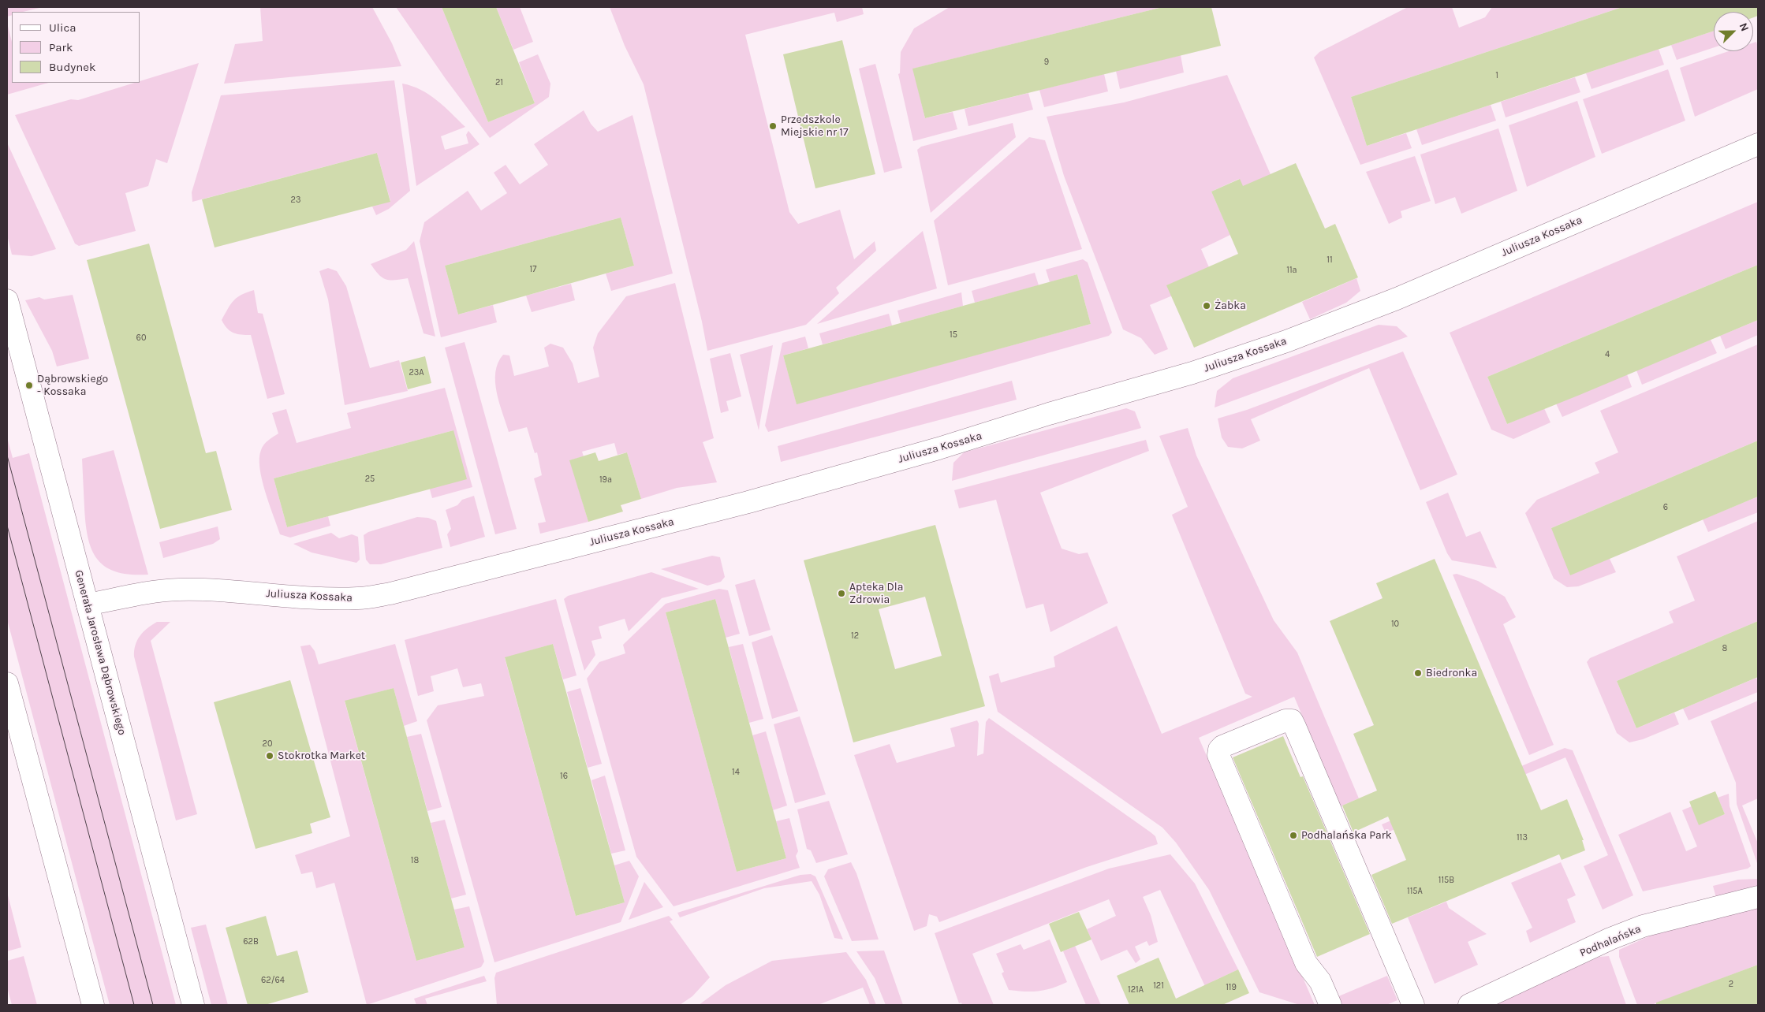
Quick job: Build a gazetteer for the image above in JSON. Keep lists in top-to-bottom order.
{
  "streets": {
    "street": ["Juliusza Kossaka", "Generała Jarosława Dąbrowskiego", "Podhalańska"]
  },
  "crossings": [
    ["Juliusza Kossaka", "Generała Jarosława Dąbrowskiego"]
  ],
  "places": [
    "Przedszkole Miejskie nr 17",
    "Żabka",
    "Dąbrowskiego - Kossaka",
    "Apteka Dla Zdrowia",
    "Biedronka",
    "Stokrotka Market",
    "Podhalańska Park"
  ],
  "house_numbers": [
    "9",
    "1",
    "21",
    "23",
    "11",
    "17",
    "11a",
    "15",
    "60",
    "4",
    "23A",
    "25",
    "19a",
    "6",
    "10",
    "12",
    "8",
    "20",
    "14",
    "16",
    "113",
    "18",
    "115B",
    "115A",
    "62B",
    "62/64",
    "2",
    "121",
    "119",
    "121A"
  ],
  "legend": ["Ulica", "Park", "Budynek"],
  "north": "top right"
}
